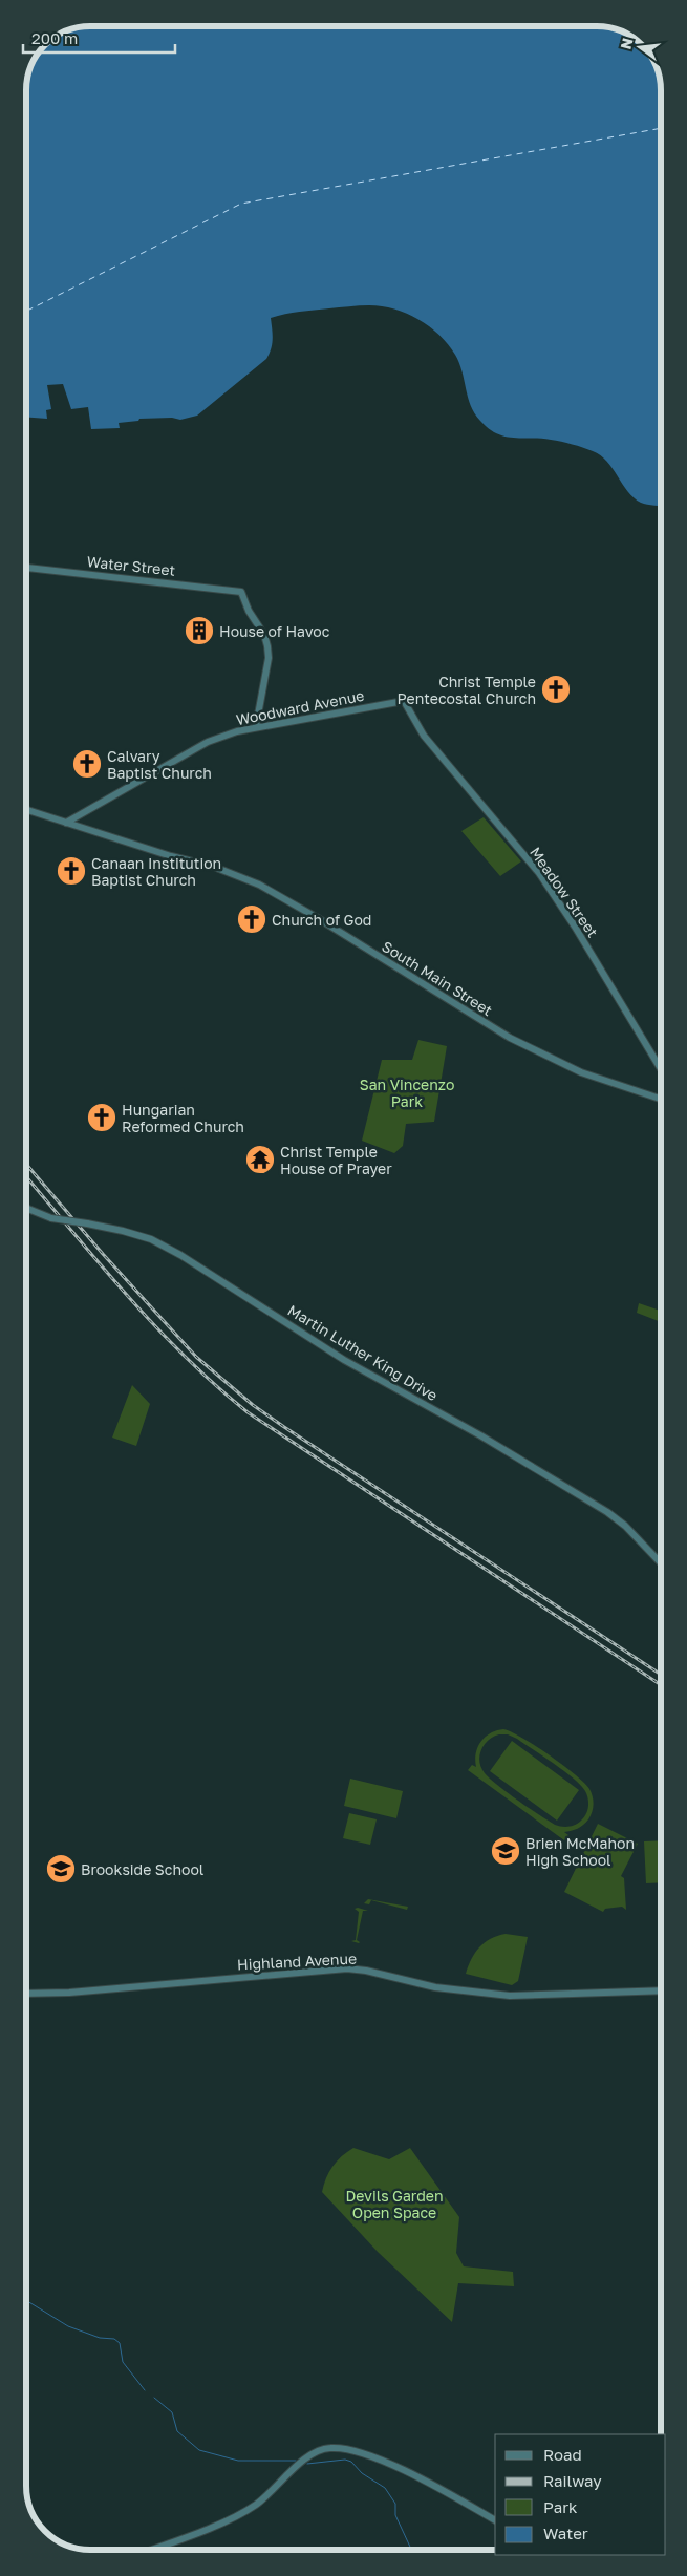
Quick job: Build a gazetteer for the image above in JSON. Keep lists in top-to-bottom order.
{
  "streets": {
    "main road": [
      "Water Street",
      "Woodward Avenue",
      "Meadow Street",
      "South Main Street",
      "Martin Luther King Drive",
      "Highland Avenue"
    ]
  },
  "crossings": [
    ["Water Street", "Woodward Avenue"],
    ["Woodward Avenue", "Meadow Street"],
    ["Woodward Avenue", "South Main Street"]
  ],
  "parks": ["San Vincenzo Park", "Devils Garden Open Space"],
  "places": {
    "building": ["House of Havoc"],
    "church": [
      "Christ Temple Pentecostal Church",
      "Calvary Baptist Church",
      "Canaan Institution Baptist Church",
      "Church of God",
      "Hungarian Reformed Church"
    ],
    "temple": ["Christ Temple House of Prayer"],
    "school or university": ["Brien McMahon High School", "Brookside School"]
  },
  "legend": [
    "Road",
    "Railway",
    "Park",
    "Water"
  ],
  "scale_bar": "200 m",
  "north": "left"
}
